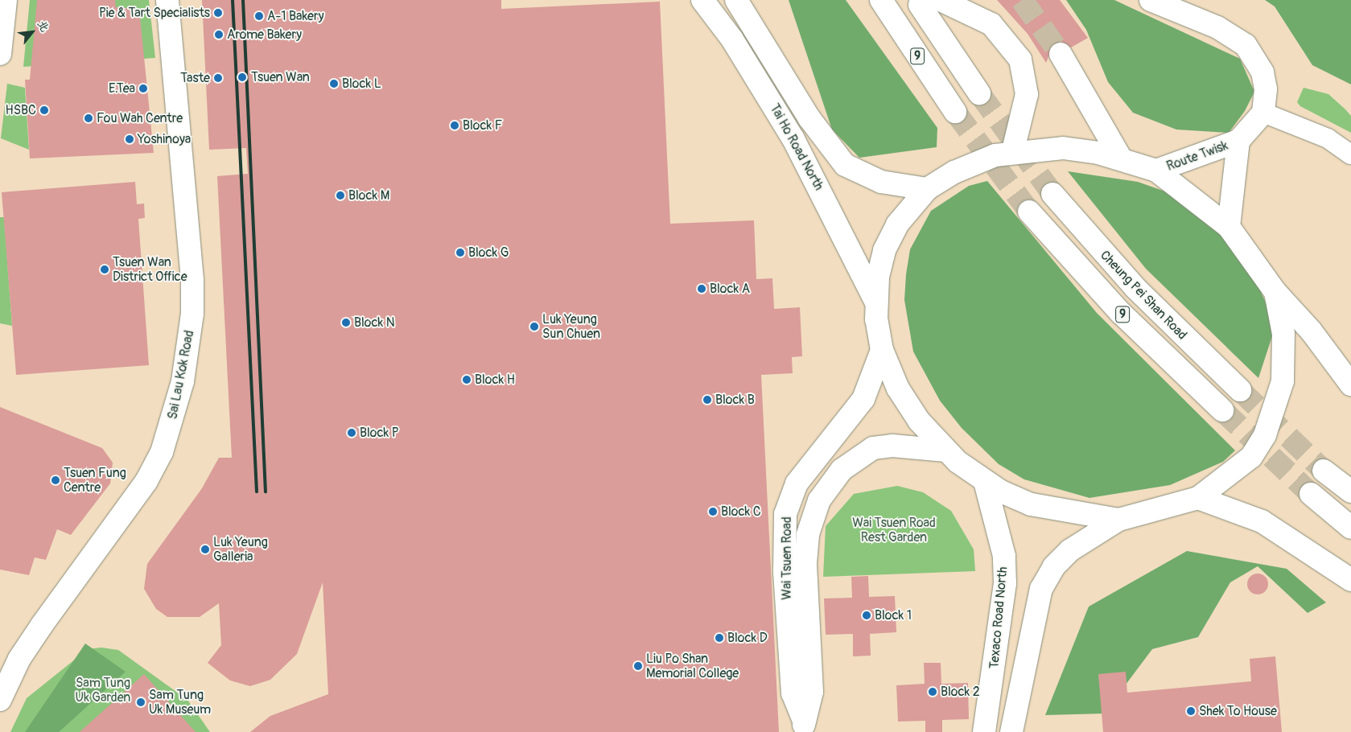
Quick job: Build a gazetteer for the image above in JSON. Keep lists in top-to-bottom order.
{
  "streets": {
    "main road": [
      "9",
      "Tai Ho Road North",
      "Route Twisk",
      "Cheung Pei Shan Road",
      "Sai Lau Kok Road",
      "Wai Tsuen Road",
      "Texaco Road North"
    ]
  },
  "parks": ["Wai Tsuen Road Rest Garden", "Sam Tung Uk Garden"],
  "places": [
    "Pie & Tart Specialists",
    "A-1 Bakery",
    "Arome Bakery",
    "Tsuen Wan",
    "Taste",
    "Block L",
    "E.Tea",
    "HSBC",
    "Fou Wah Centre",
    "Block F",
    "Yoshinoya",
    "Block M",
    "Block G",
    "Tsuen Wan District Office",
    "Block A",
    "Block N",
    "Luk Yeung Sun Chuen",
    "Block H",
    "Block B",
    "Block P",
    "Tsuen Fung Centre",
    "Block C",
    "Luk Yeung Galleria",
    "Block 1",
    "Block D",
    "Liu Po Shan Memorial College",
    "Block 2",
    "Sam Tung Uk Museum",
    "Shek To House"
  ],
  "north": "top right"
}
